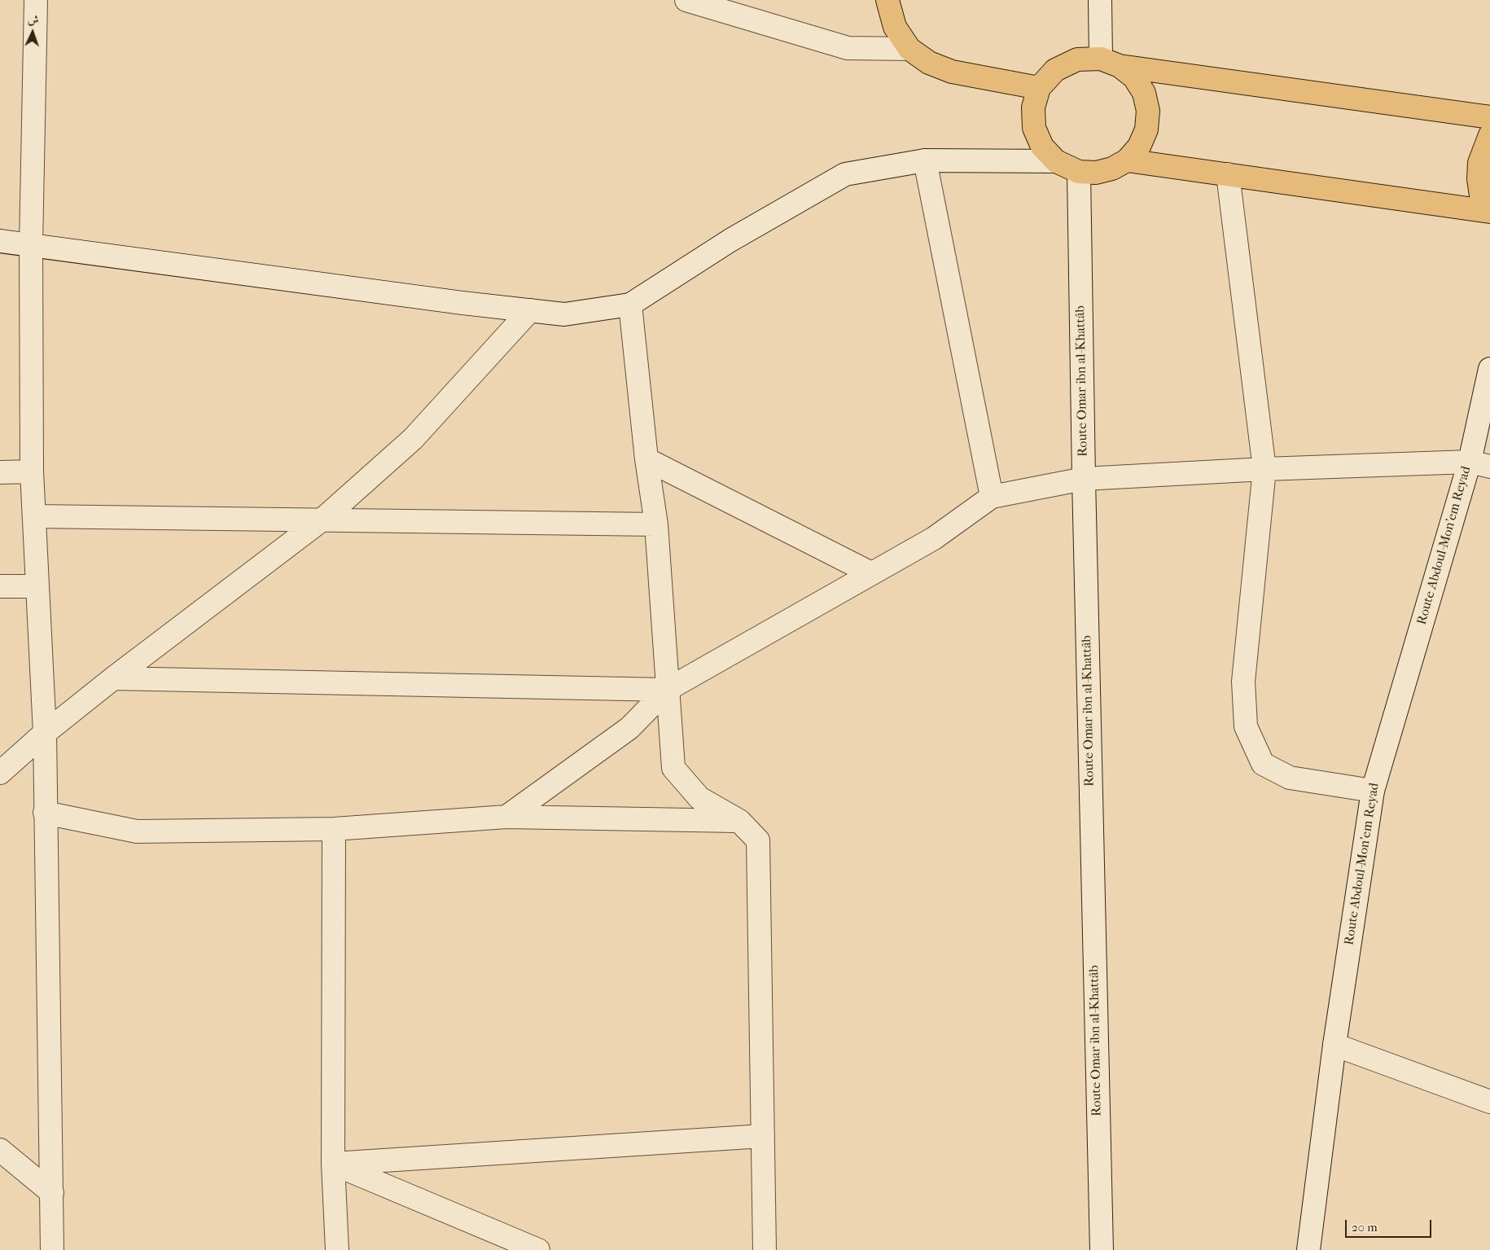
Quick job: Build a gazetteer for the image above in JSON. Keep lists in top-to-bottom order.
{
  "streets": {
    "street": ["Route Omar ibn al-Khattâb", "Route Abdoul-Mon'em Reyad"]
  },
  "scale_bar": "20 m",
  "north": "top"
}
